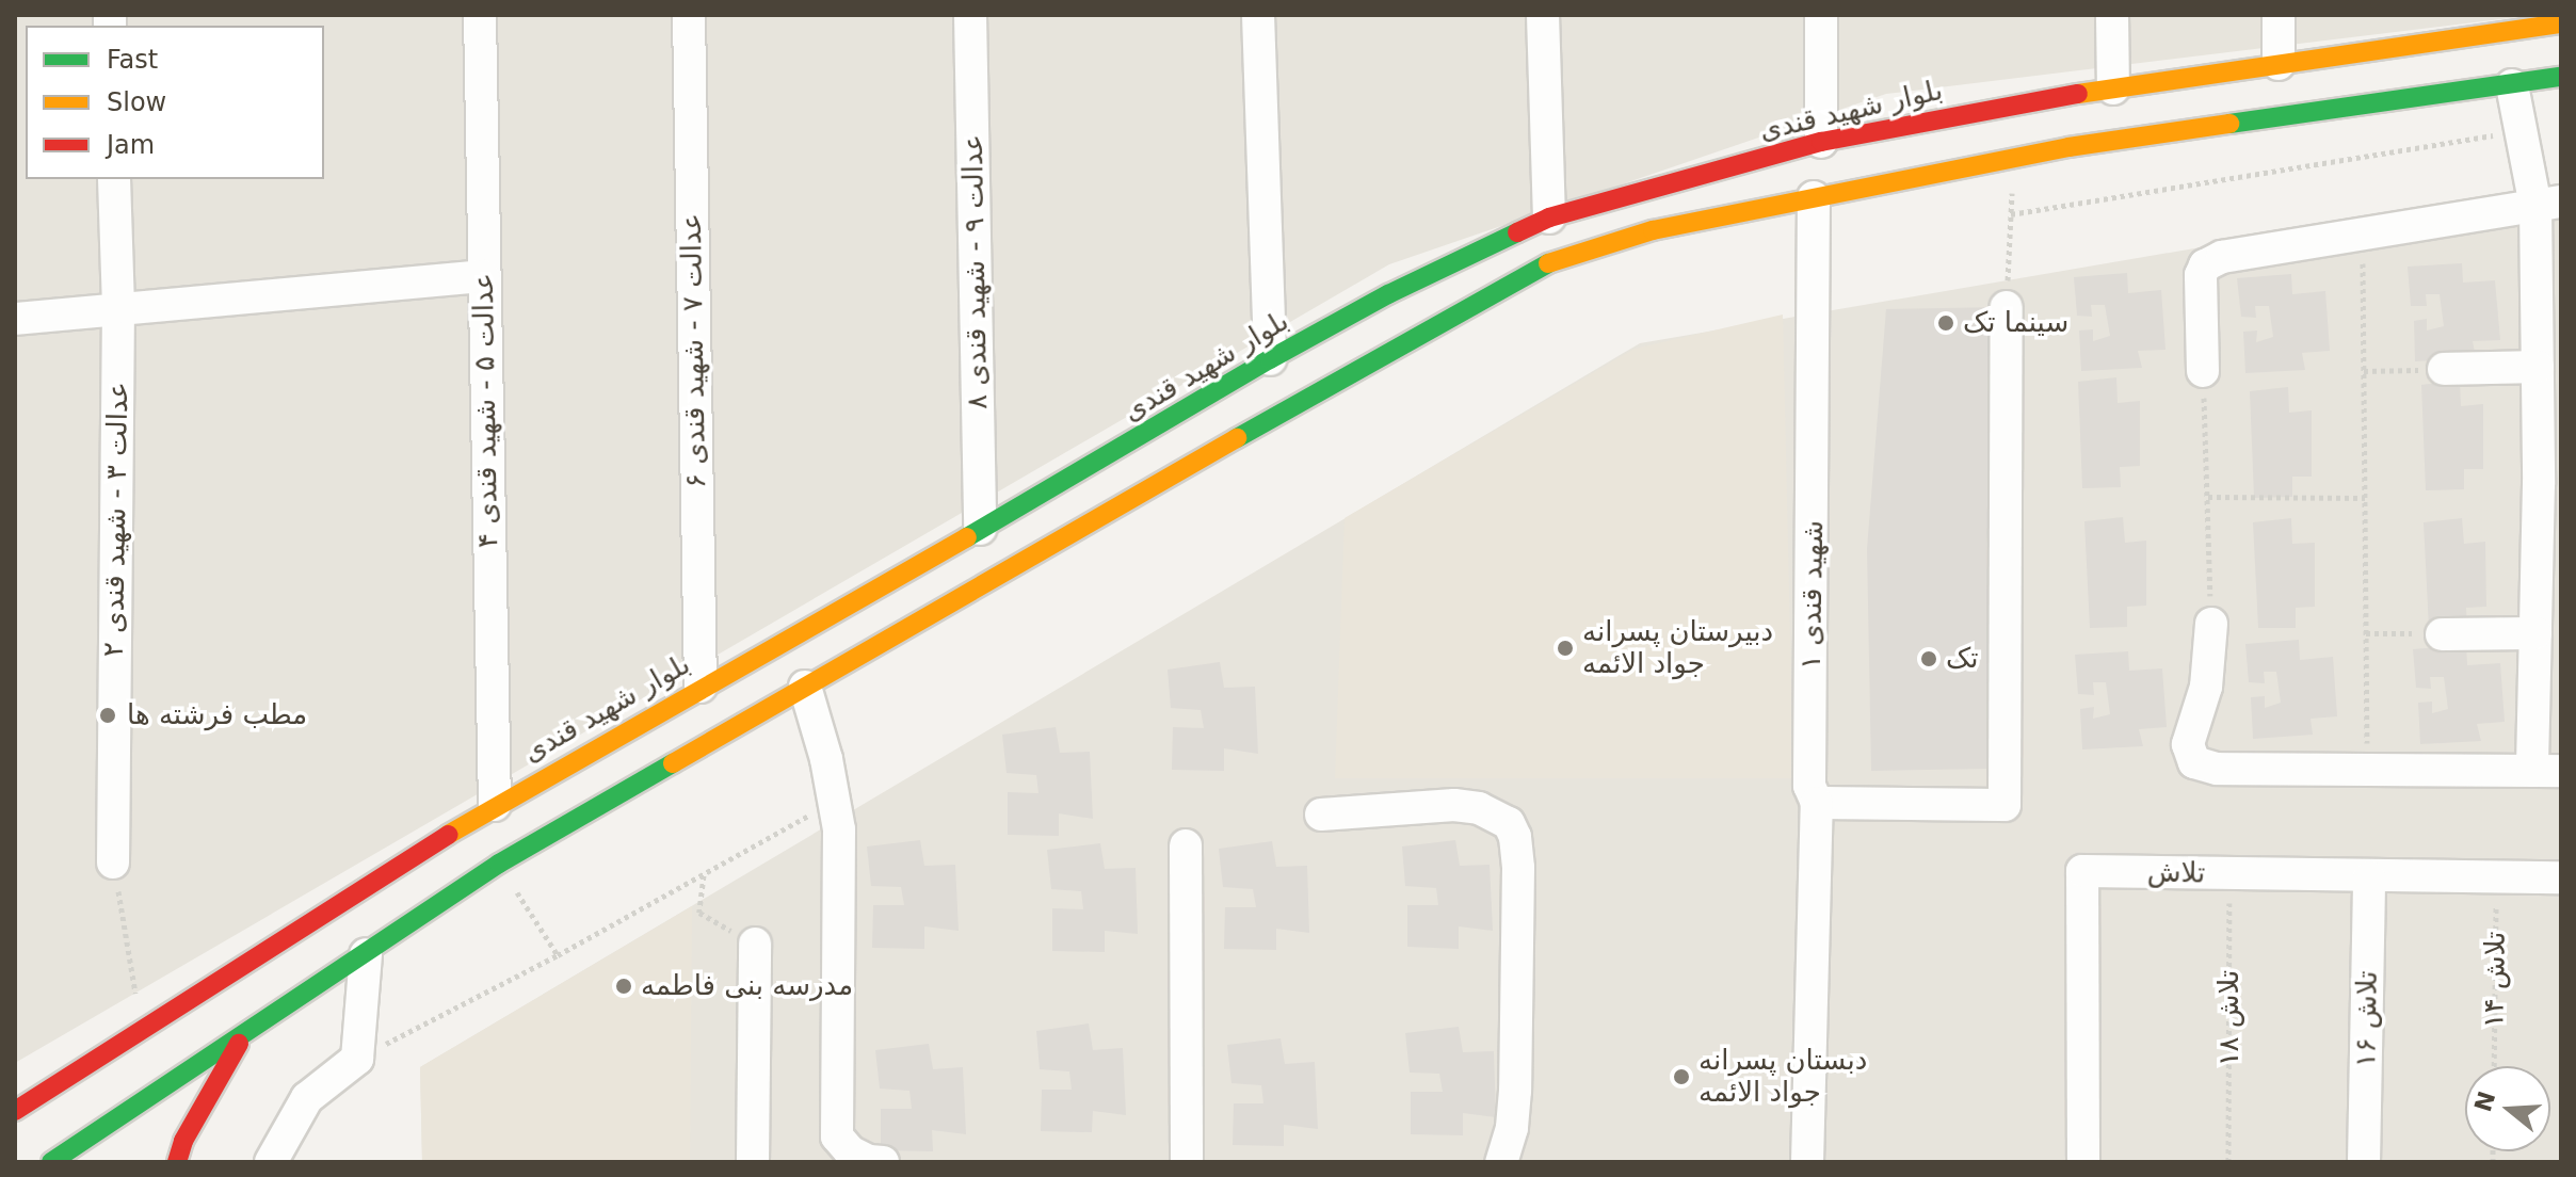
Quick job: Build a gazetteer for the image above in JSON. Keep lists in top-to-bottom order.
{
  "streets": {
    "main road": ["بلوار شهید قندی"],
    "street": [
      "عدالت ۹ - شهید قندی ۸",
      "عدالت ۷ - شهید قندی ۶",
      "عدالت ۵ - شهید قندی ۴",
      "عدالت ۳ - شهید قندی ۲",
      "شهيد قندی ۱",
      "تلاش",
      "تلاش ۱۶"
    ],
    "path": ["تلاش ۱۴", "تلاش ۱۸"]
  },
  "crossings": [
    ["بلوار شهید قندی", "عدالت ۹ - شهید قندی ۸"],
    ["بلوار شهید قندی", "عدالت ۷ - شهید قندی ۶"],
    ["بلوار شهید قندی", "عدالت ۵ - شهید قندی ۴"],
    ["تلاش", "تلاش ۱۴"],
    ["تلاش", "تلاش ۱۸"],
    ["تلاش", "تلاش ۱۶"]
  ],
  "places": [
    "سینما تک",
    "دبیرستان پسرانه جواد الائمه",
    "تک",
    "مطب فرشته ها",
    "مدرسه بنی فاطمه",
    "دبستان پسرانه جواد الائمه"
  ],
  "legend": ["Fast", "Slow", "Jam"],
  "north": "left"
}
